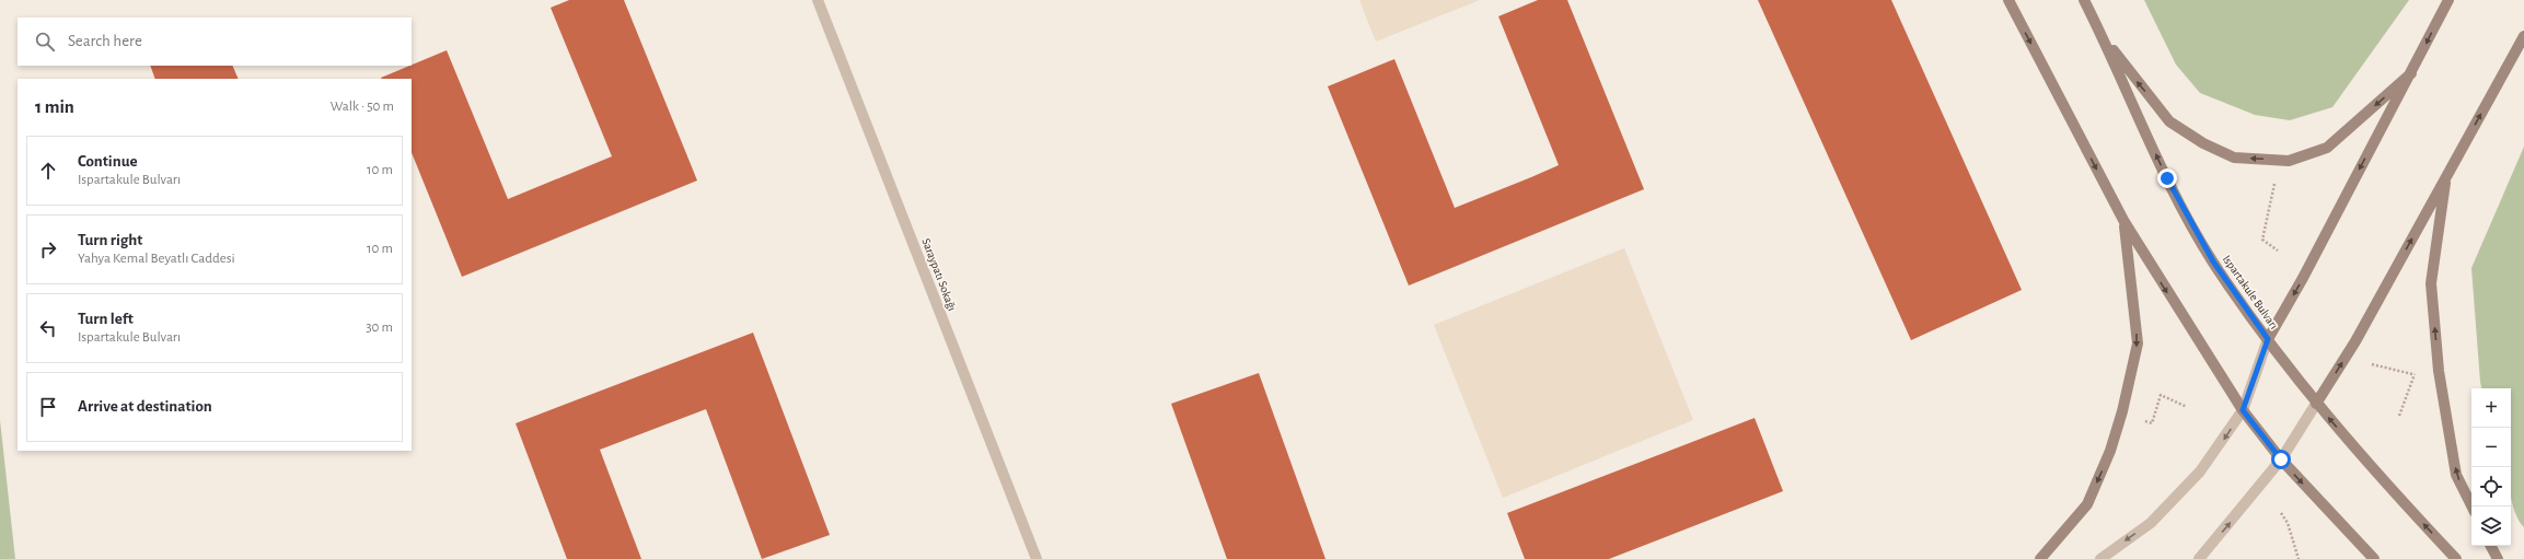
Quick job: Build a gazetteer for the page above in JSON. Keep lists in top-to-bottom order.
{
  "streets": {
    "main road": ["Ispartakule Bulvarı"],
    "street": ["Saraypatı Sokağı"]
  },
  "page": {
    "search": "Search here",
    "heading": ["1 min", "Walk · 50 m"],
    "list": [
      ["Continue", "Ispartakule Bulvarı", "10 m"],
      ["Turn right", "Yahya Kemal Beyatlı Caddesi", "10 m"],
      ["Turn left", "Ispartakule Bulvarı", "30 m"],
      "Arrive at destination"
    ],
    "map_buttons": ["+", "−"]
  }
}
